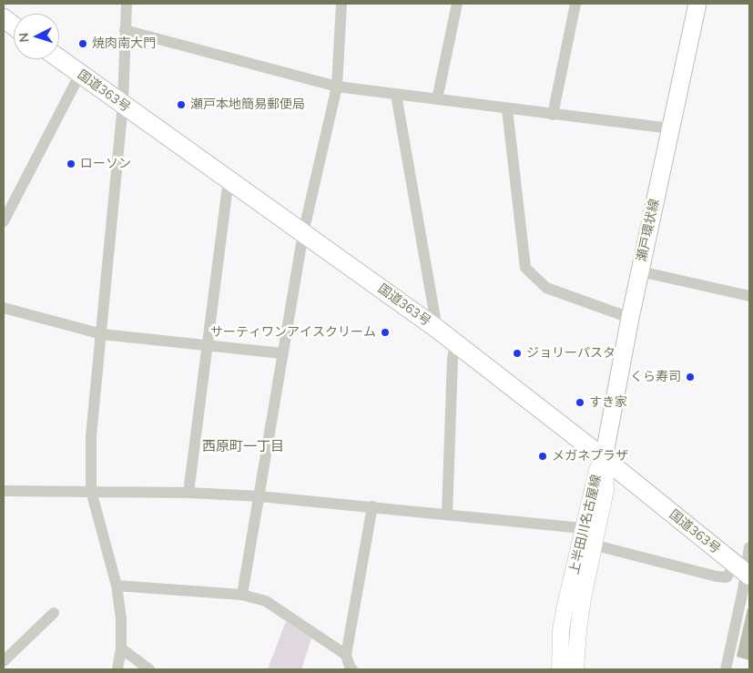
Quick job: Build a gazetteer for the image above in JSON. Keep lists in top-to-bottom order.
{
  "streets": {
    "highway": ["国道363号"],
    "main road": ["瀬戸環状線", "上半田川名古屋線"]
  },
  "crossings": [
    ["国道363号", "瀬戸環状線"],
    ["国道363号", "上半田川名古屋線"],
    ["瀬戸環状線", "上半田川名古屋線"]
  ],
  "districts": ["西原町一丁目"],
  "places": [
    "焼肉南大門",
    "瀬戸本地簡易郵便局",
    "ローソン",
    "サーティワンアイスクリーム",
    "ジョリーパスタ",
    "くら寿司",
    "すき家",
    "メガネプラザ"
  ],
  "north": "left"
}
